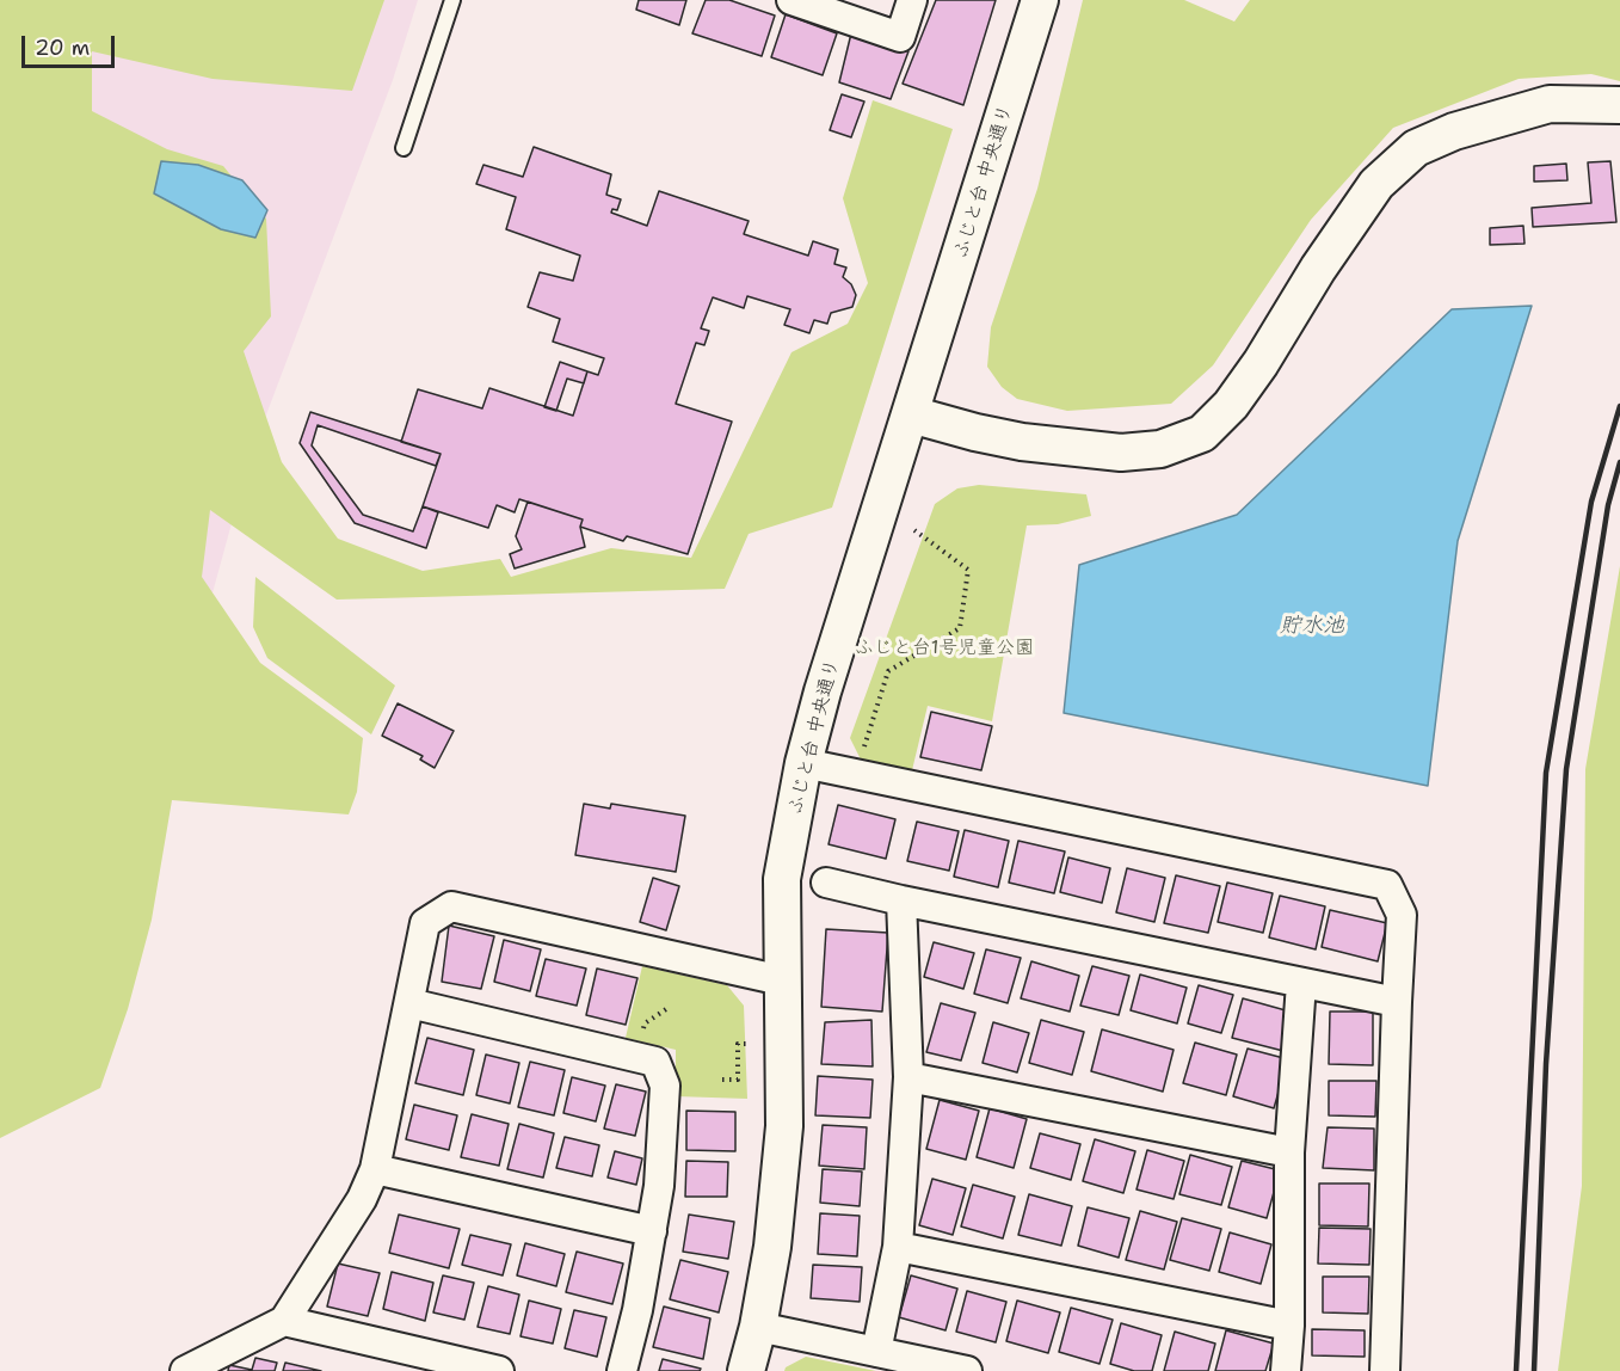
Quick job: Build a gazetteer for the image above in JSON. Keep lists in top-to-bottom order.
{
  "streets": {
    "street": ["ふじと台 中央通り"]
  },
  "water": ["貯水池"],
  "parks": ["ふじと台1号児童公園"],
  "scale_bar": "20 m"
}
